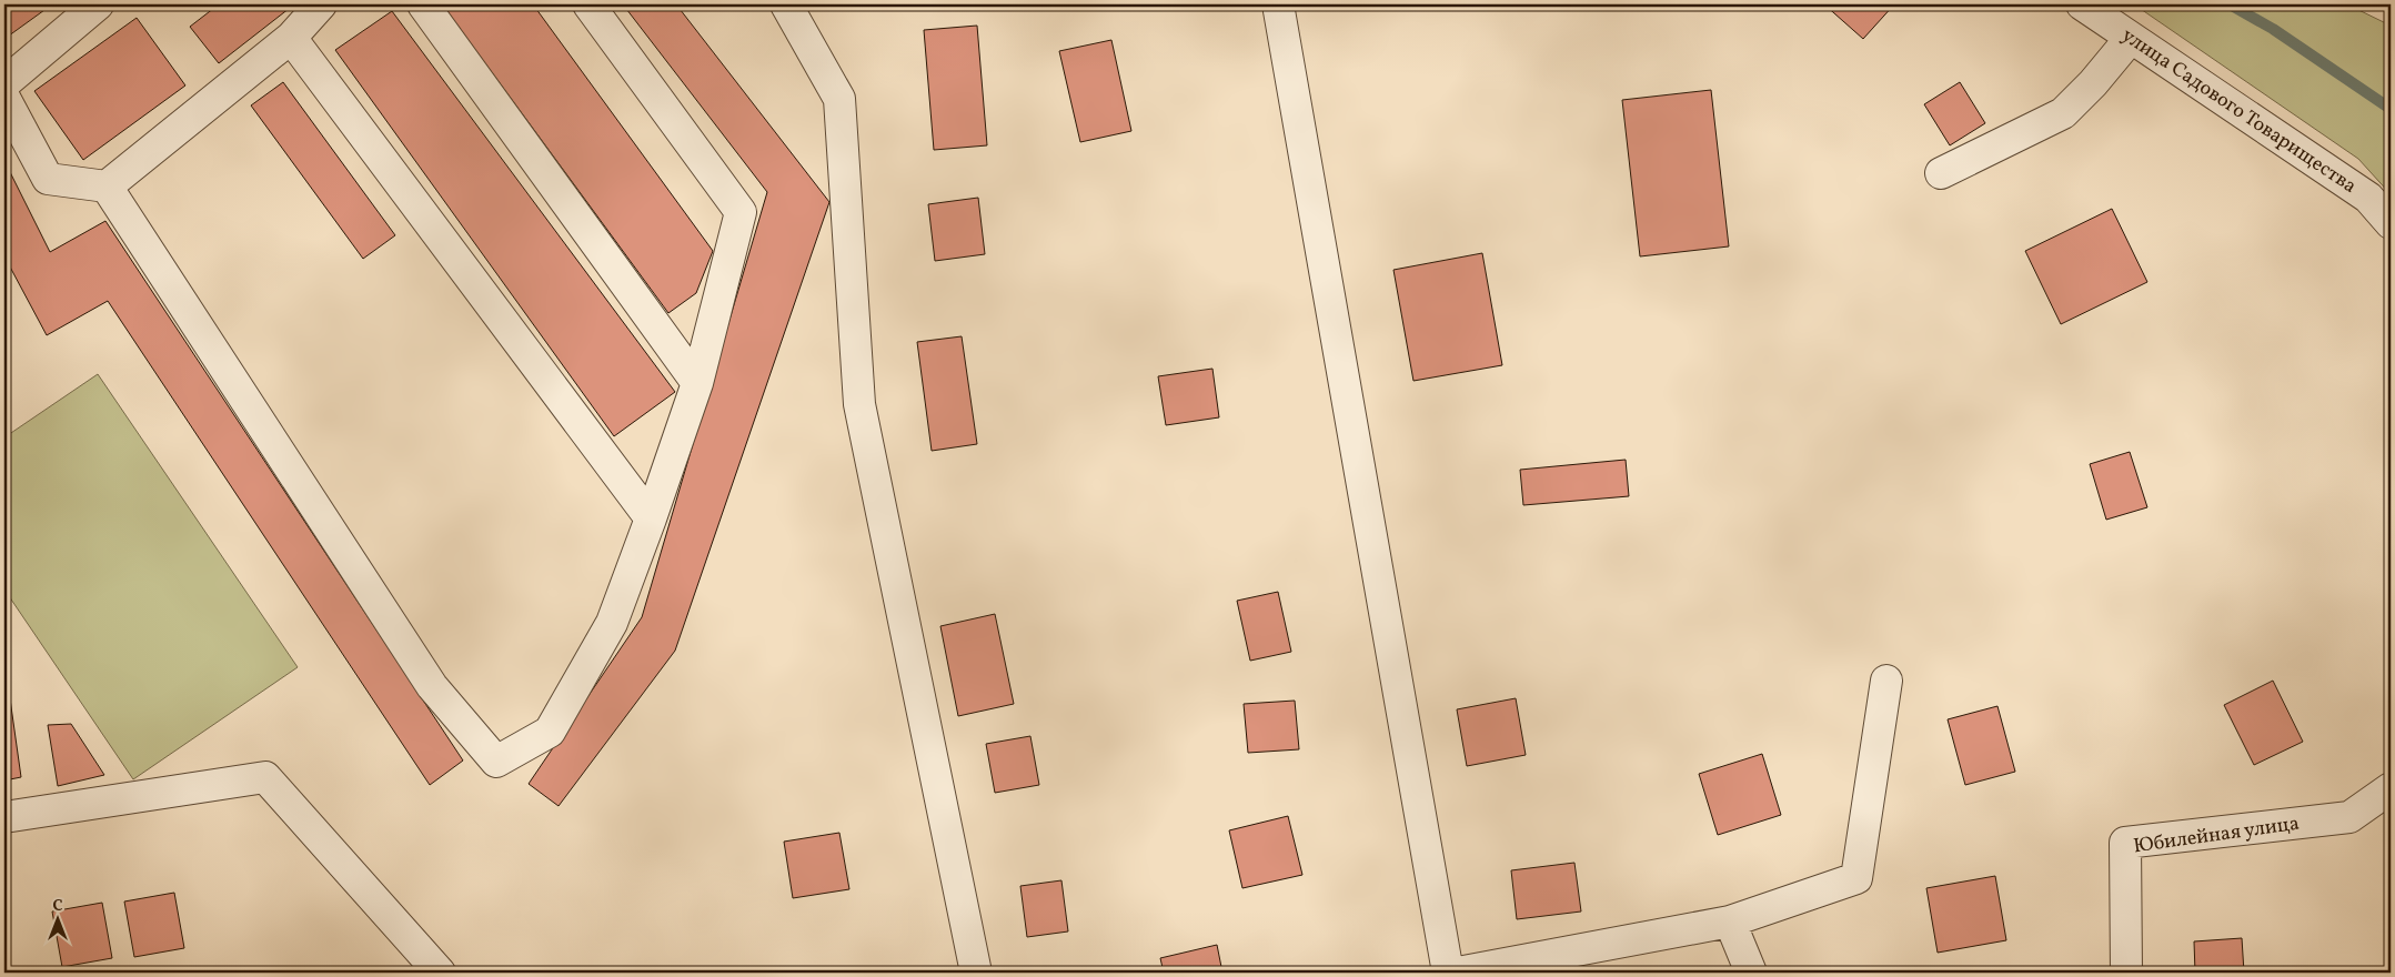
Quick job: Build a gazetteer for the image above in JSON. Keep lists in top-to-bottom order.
{
  "streets": {
    "lane": ["улица Садового Товарищества", "Юбилейная улица"]
  },
  "north": "top"
}
